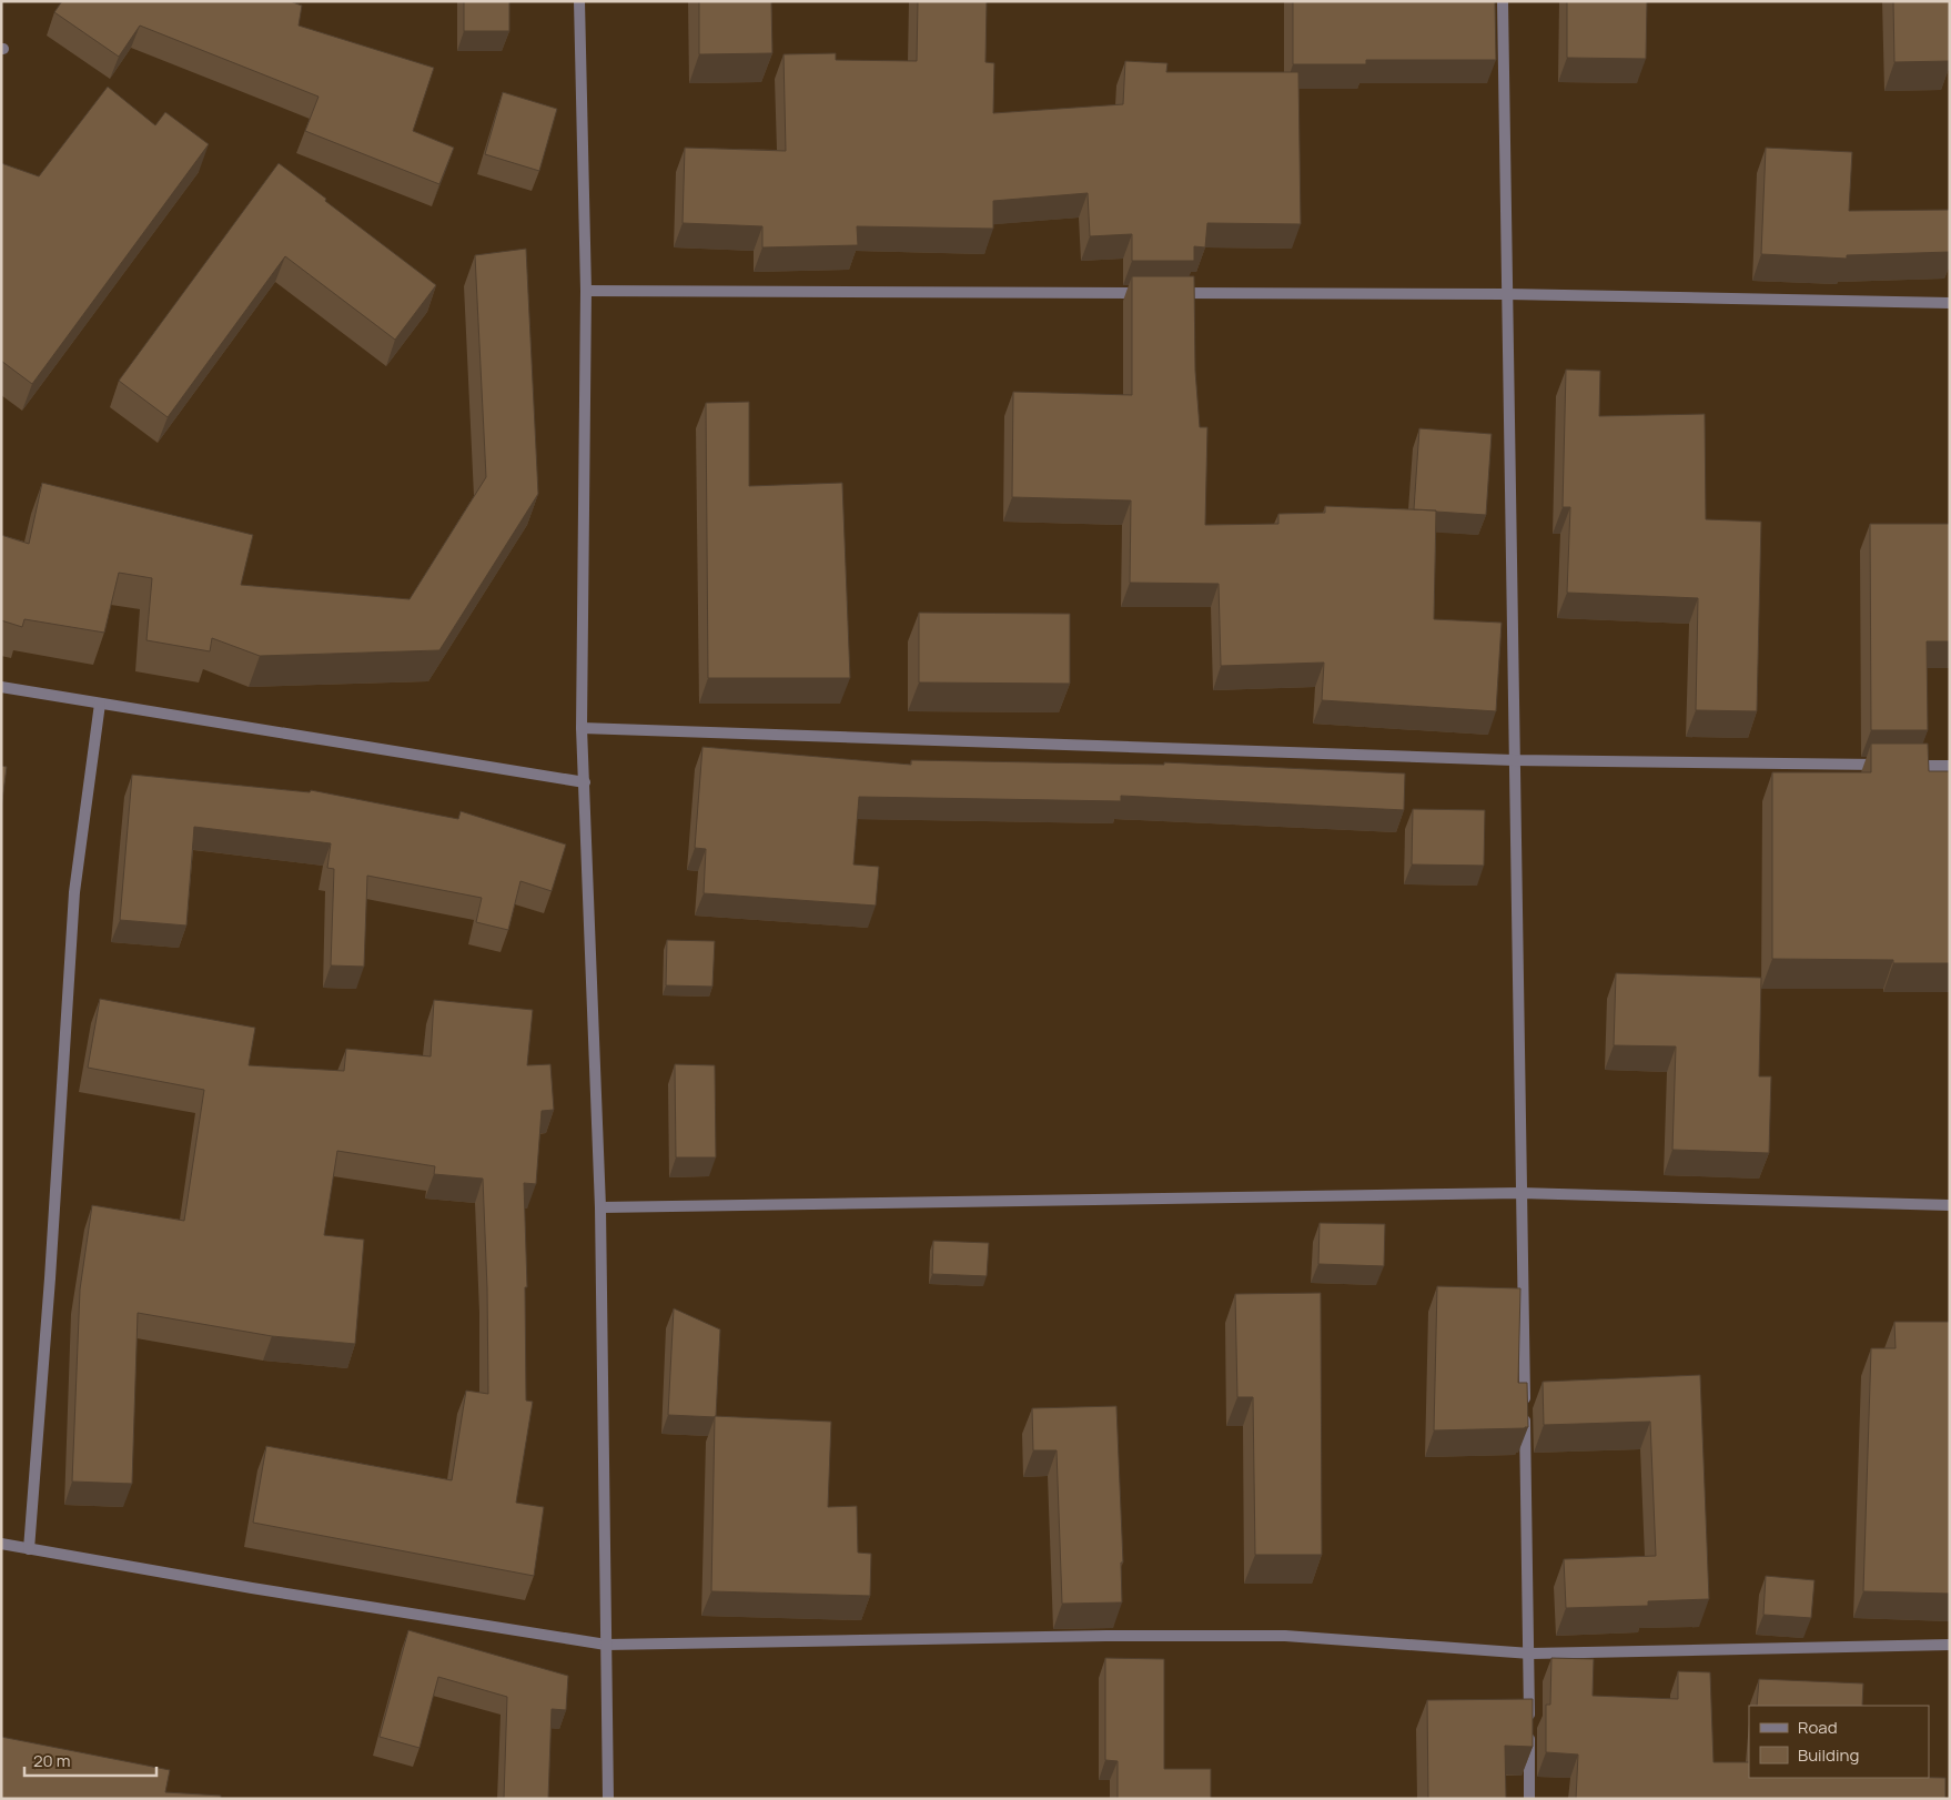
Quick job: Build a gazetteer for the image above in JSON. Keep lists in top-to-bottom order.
{
  "legend": ["Road", "Building"],
  "scale_bar": "20 m"
}
